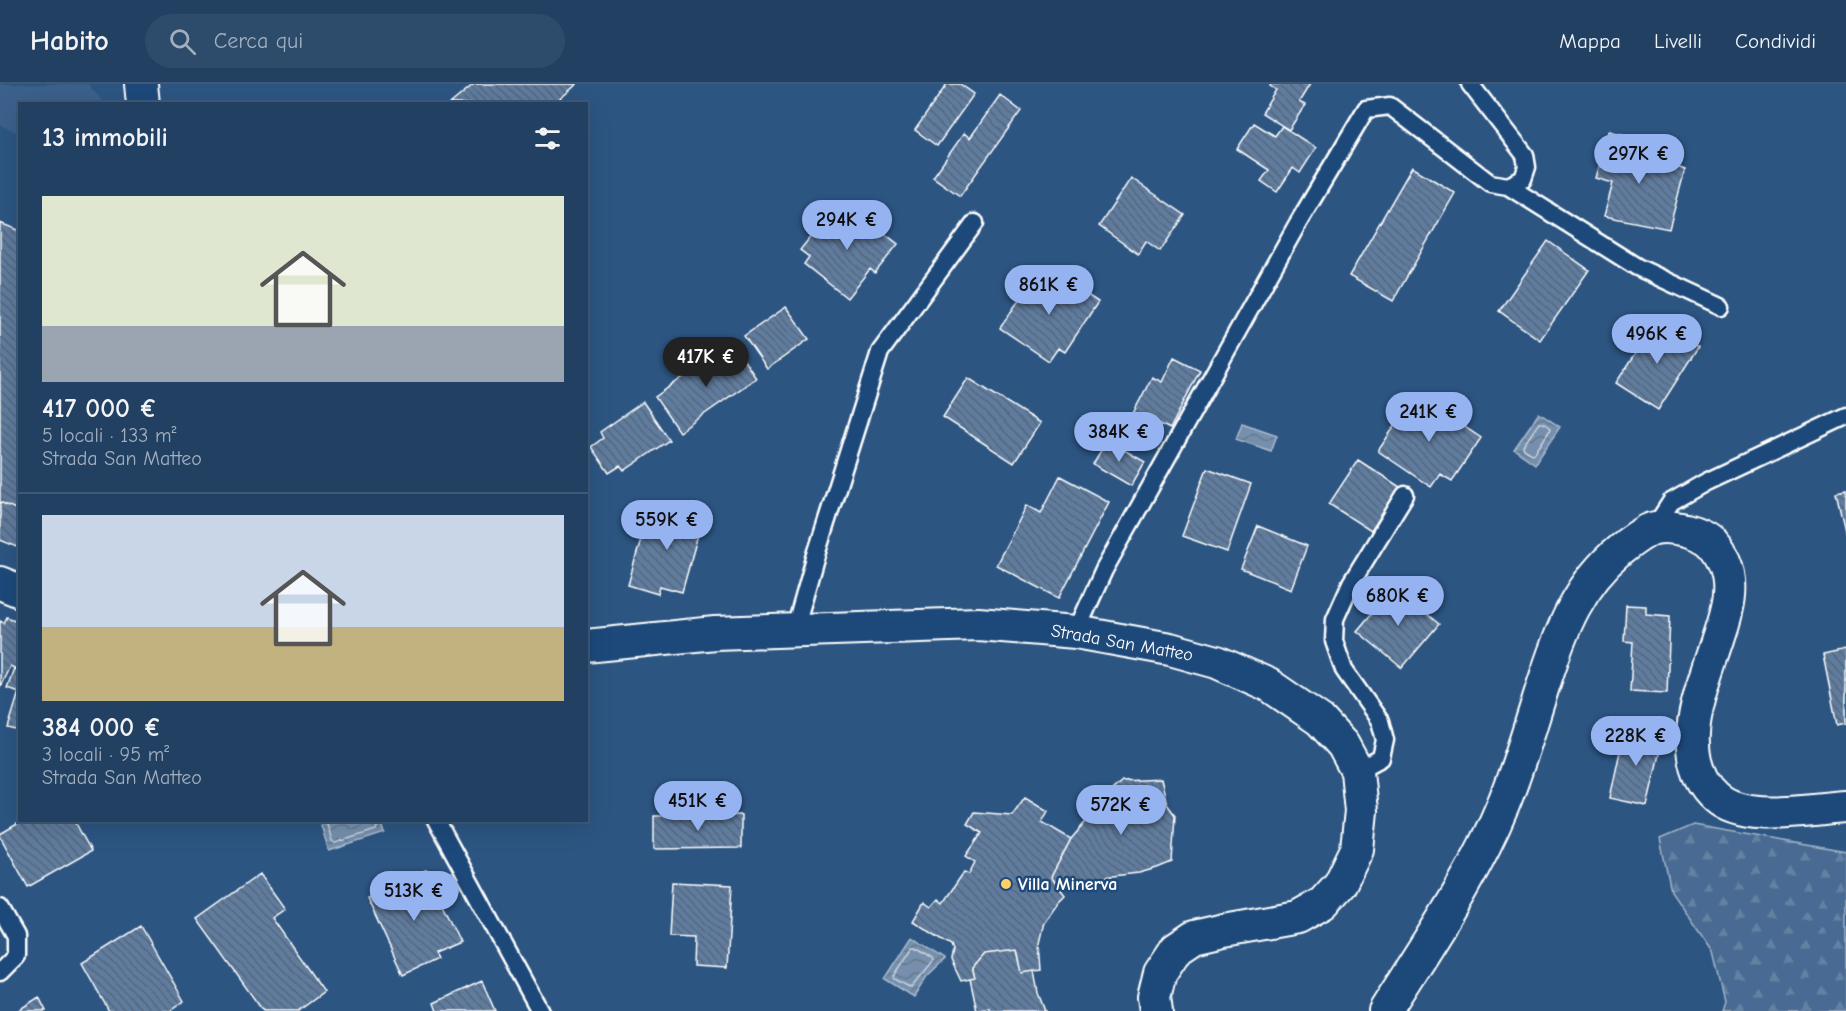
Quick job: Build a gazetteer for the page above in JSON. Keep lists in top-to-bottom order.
{
  "streets": {
    "street": ["Strada San Matteo"]
  },
  "places": ["Villa Minerva"],
  "page": {
    "header": "Habito",
    "search": "Cerca qui",
    "nav": ["Mappa", "Livelli", "Condividi"],
    "heading": "13 immobili",
    "price": [
      "297K €",
      "294K €",
      "861K €",
      "496K €",
      "417K €",
      "241K €",
      "384K €",
      "559K €",
      "680K €",
      "228K €",
      "451K €",
      "572K €",
      "513K €"
    ],
    "list": [
      {
        "name": "417 000 €",
        "note": "5 locali · 133 m² · Strada San Matteo"
      },
      {
        "name": "384 000 €",
        "note": "3 locali · 95 m² · Strada San Matteo"
      }
    ]
  }
}
